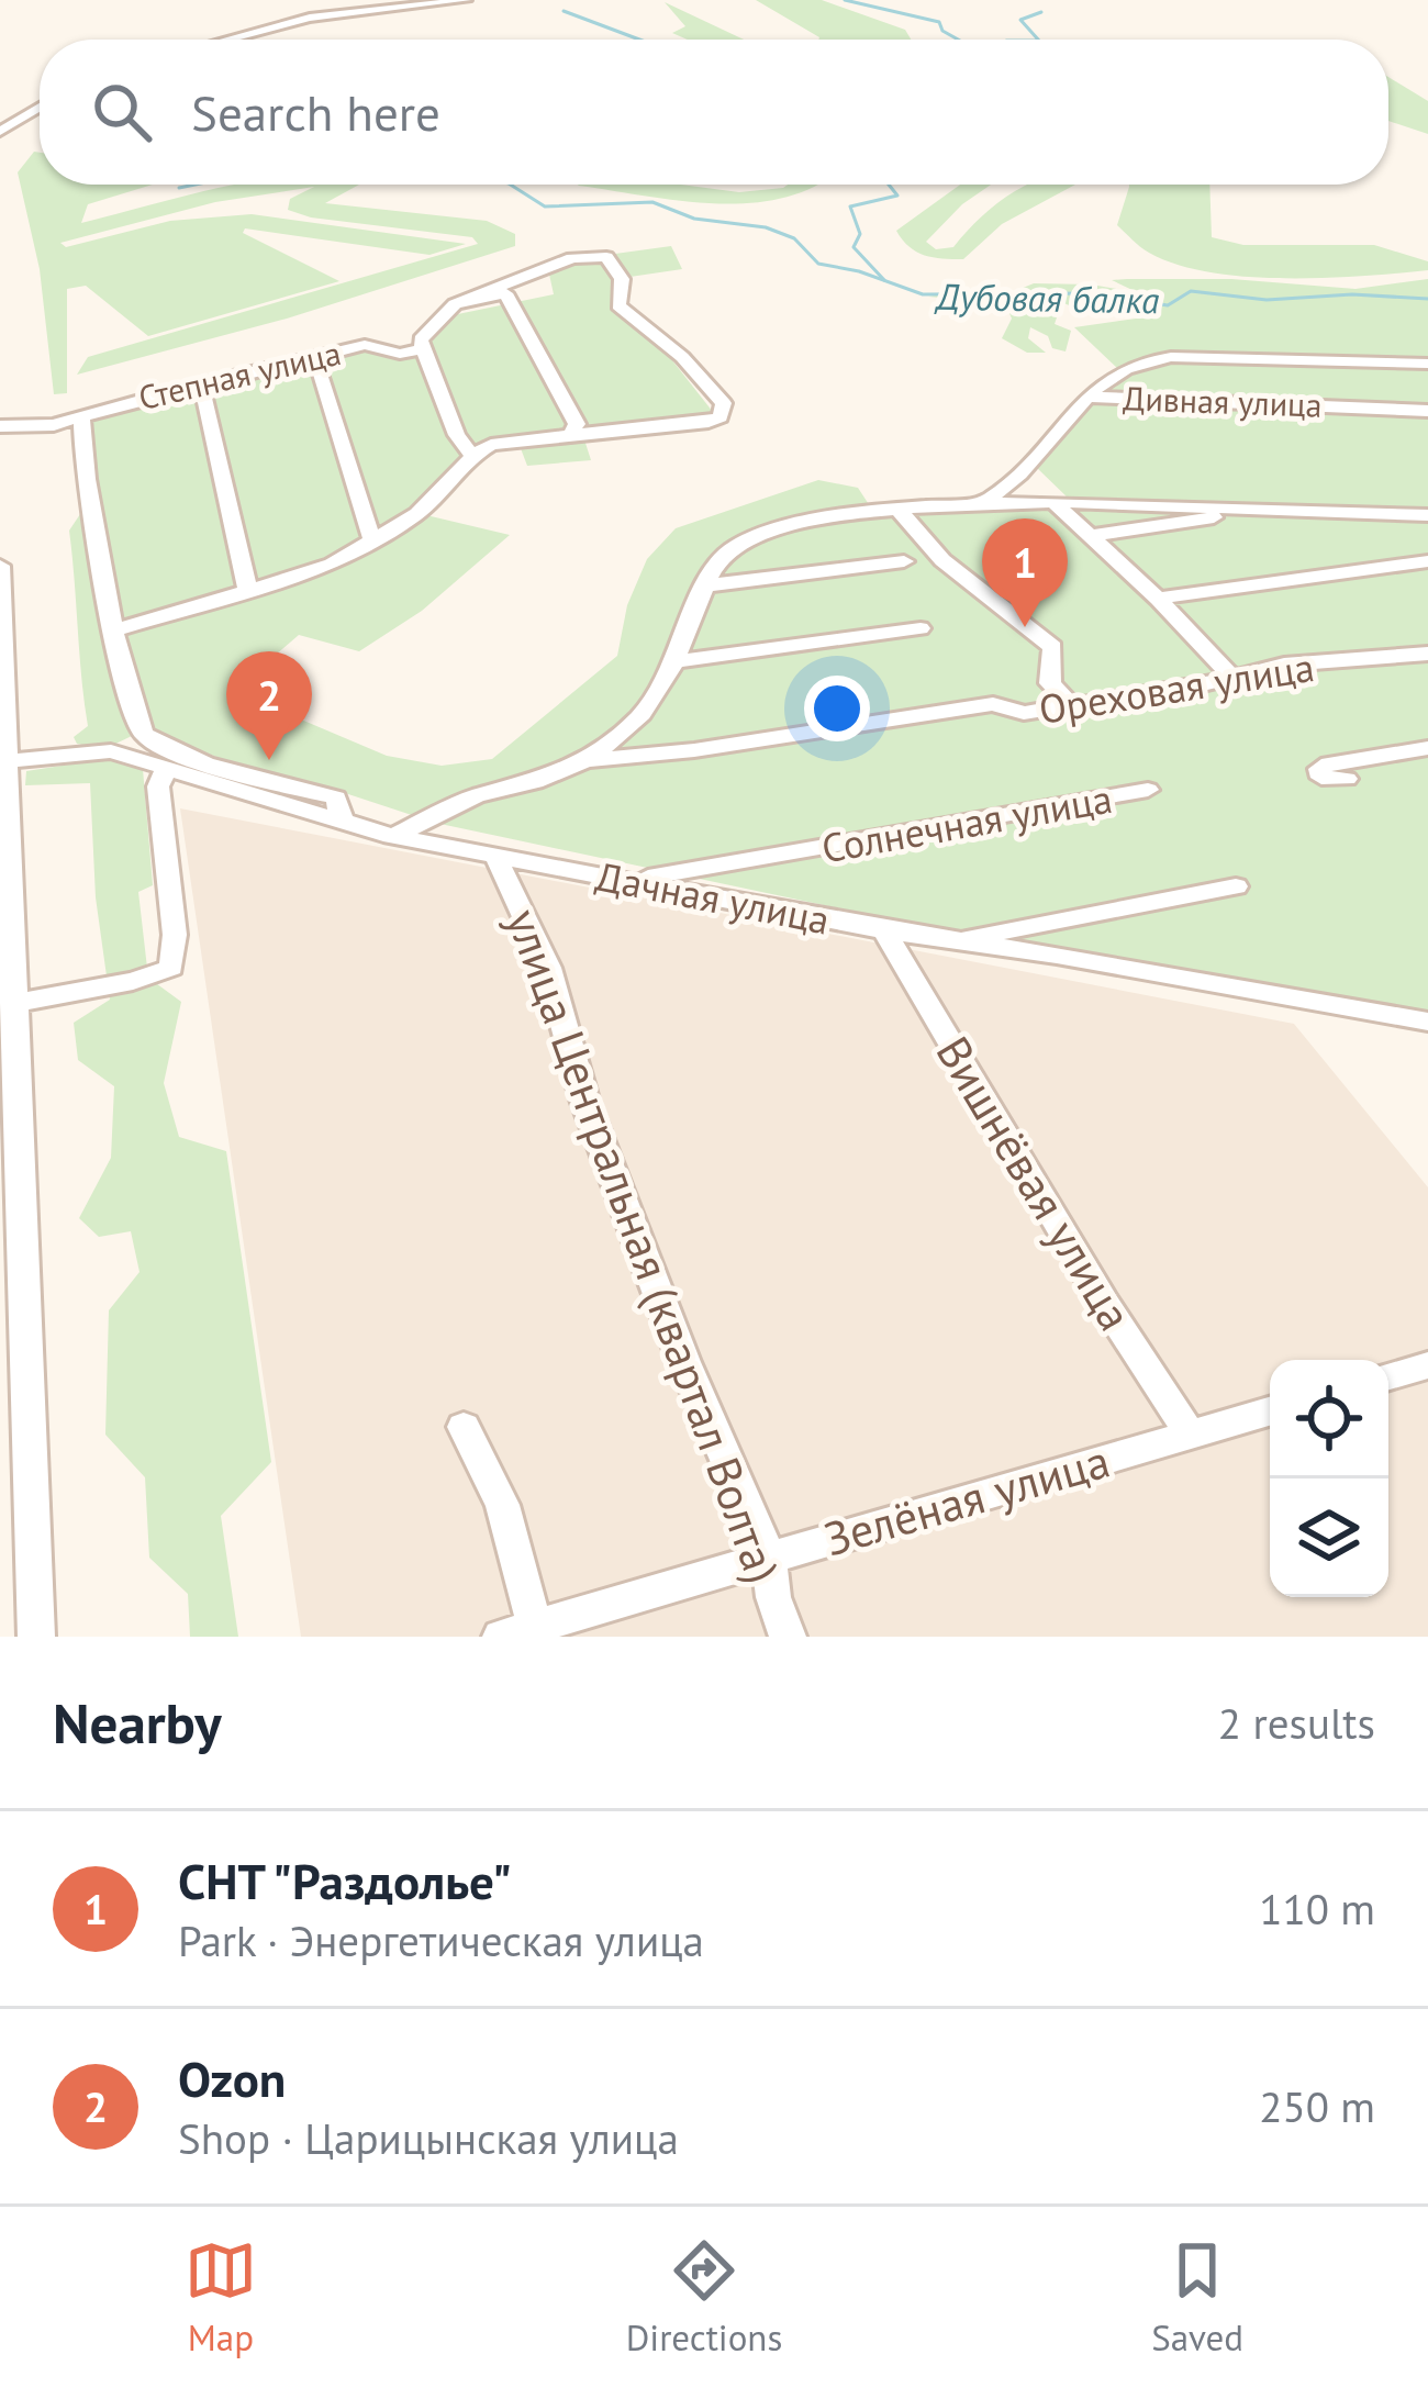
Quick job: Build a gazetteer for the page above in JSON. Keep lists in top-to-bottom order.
{
  "streets": {
    "street": [
      "Степная улица",
      "Дивная улица",
      "Ореховая улица",
      "Солнечная улица",
      "Дачная улица",
      "Вишнёвая улица",
      "улица Центральная (квартал Волта)",
      "Зелёная улица"
    ]
  },
  "crossings": [
    ["Ореховая улица", "Дачная улица"],
    ["Солнечная улица", "Дачная улица"],
    ["Дачная улица", "Вишнёвая улица"],
    ["Дачная улица", "улица Центральная (квартал Волта)"],
    ["Вишнёвая улица", "Зелёная улица"],
    ["улица Центральная (квартал Волта)", "Зелёная улица"]
  ],
  "water": ["Дубовая балка"],
  "page": {
    "search": "Search here",
    "pins": ["1", "2"],
    "heading": ["Nearby", "2 results"],
    "list": [
      {
        "mark": "1",
        "name": "СНТ \"Раздолье\"",
        "note": "Park · Энергетическая улица",
        "value": "110 m"
      },
      {
        "mark": "2",
        "name": "Ozon",
        "note": "Shop · Царицынская улица",
        "value": "250 m"
      }
    ],
    "nav": ["Map", "Directions", "Saved"]
  }
}
